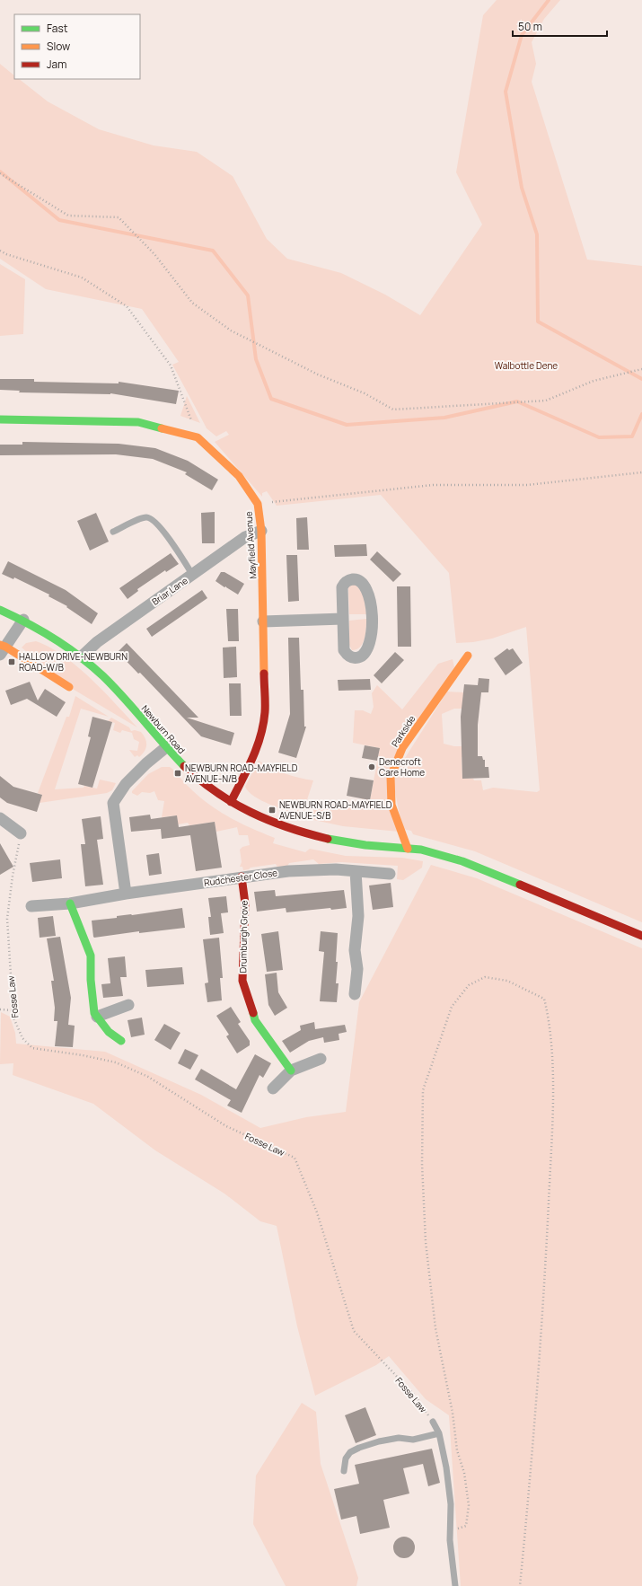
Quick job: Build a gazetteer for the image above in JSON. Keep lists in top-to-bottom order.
{
  "streets": {
    "street": [
      "Mayfield Avenue",
      "Briar Lane",
      "Newburn Road",
      "Parkside",
      "Rudchester Close",
      "Drumburgh Grove"
    ],
    "lane": ["Fosse Law"]
  },
  "crossings": [
    ["Mayfield Avenue", "Briar Lane"],
    ["Mayfield Avenue", "Newburn Road"],
    ["Briar Lane", "Newburn Road"],
    ["Newburn Road", "Parkside"],
    ["Rudchester Close", "Drumburgh Grove"]
  ],
  "parks": ["Walbottle Dene"],
  "places": {
    "transit": ["HALLOW DRIVE-NEWBURN ROAD-W/B", "NEWBURN ROAD-MAYFIELD AVENUE-N/B", "NEWBURN ROAD-MAYFIELD AVENUE-S/B"],
    "other": ["Denecroft Care Home"]
  },
  "legend": ["Fast", "Slow", "Jam"],
  "scale_bar": "50 m"
}
